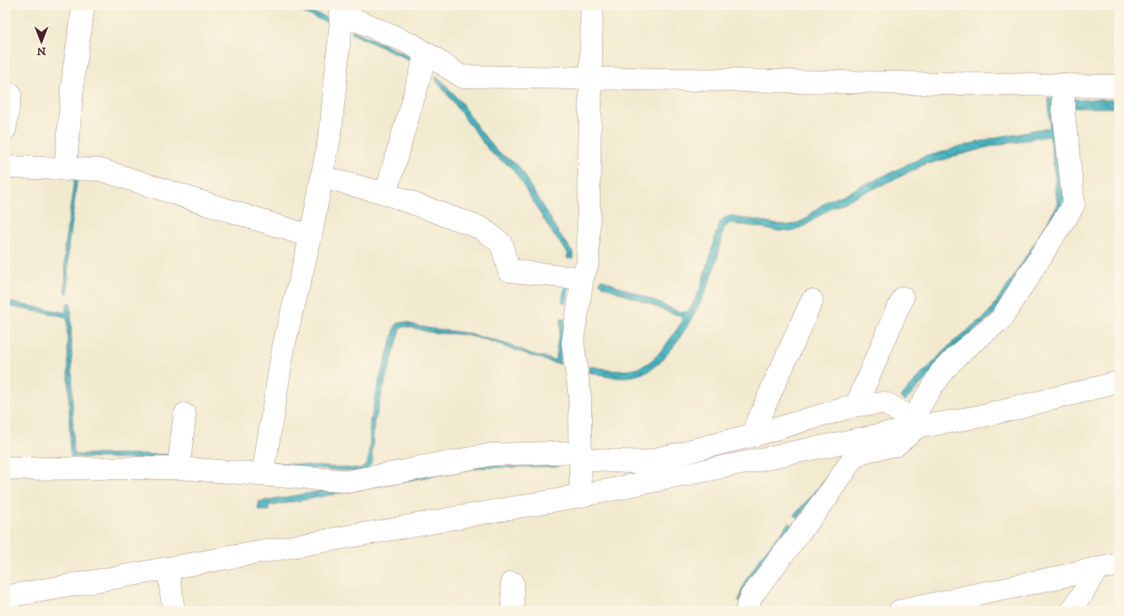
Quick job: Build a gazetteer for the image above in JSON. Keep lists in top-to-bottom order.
{
  "north": "bottom"
}
